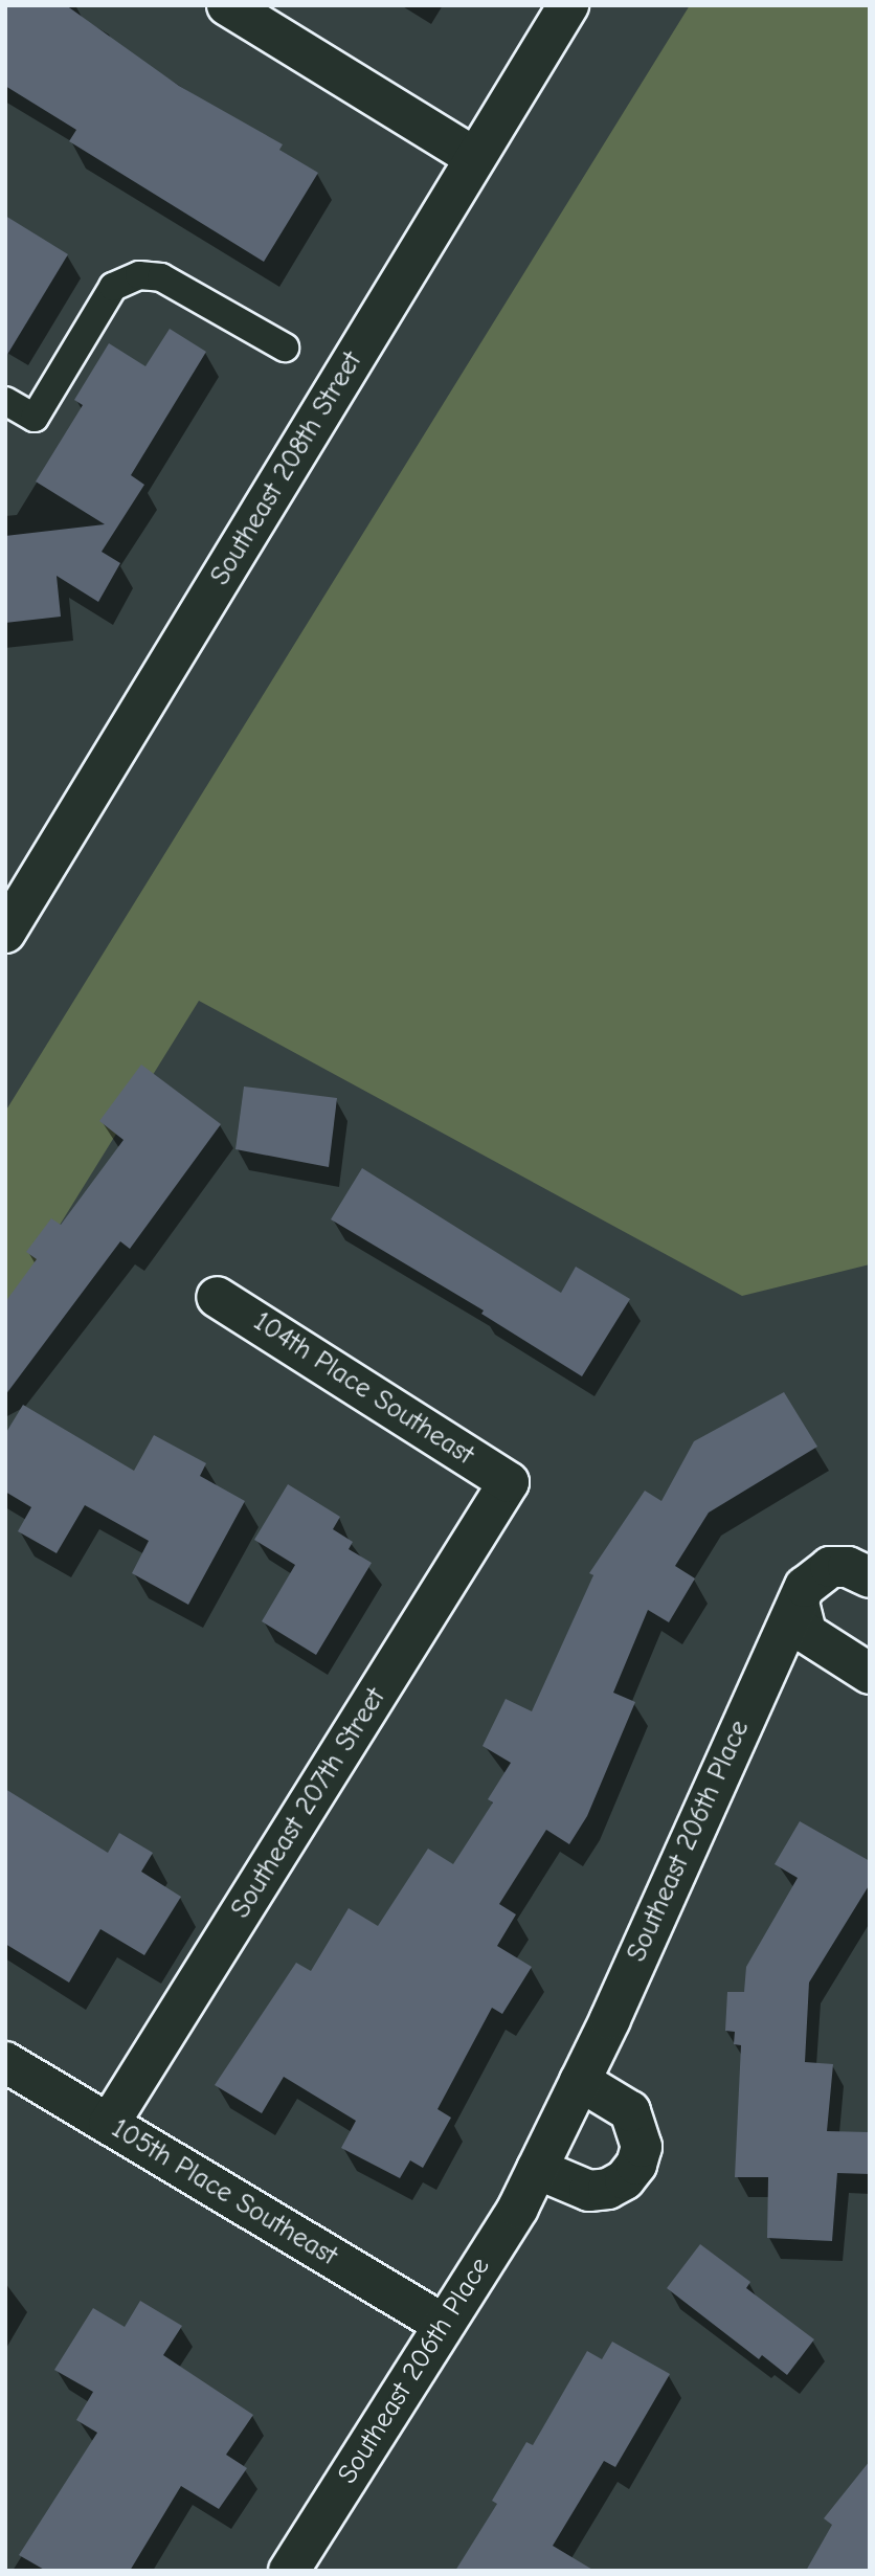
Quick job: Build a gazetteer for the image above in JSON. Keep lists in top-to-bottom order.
{
  "streets": {
    "street": [
      "Southeast 208th Street",
      "104th Place Southeast",
      "Southeast 207th Street",
      "Southeast 206th Place",
      "105th Place Southeast"
    ]
  },
  "crossings": [
    ["104th Place Southeast", "Southeast 207th Street"],
    ["Southeast 207th Street", "105th Place Southeast"],
    ["Southeast 206th Place", "105th Place Southeast"]
  ]
}
